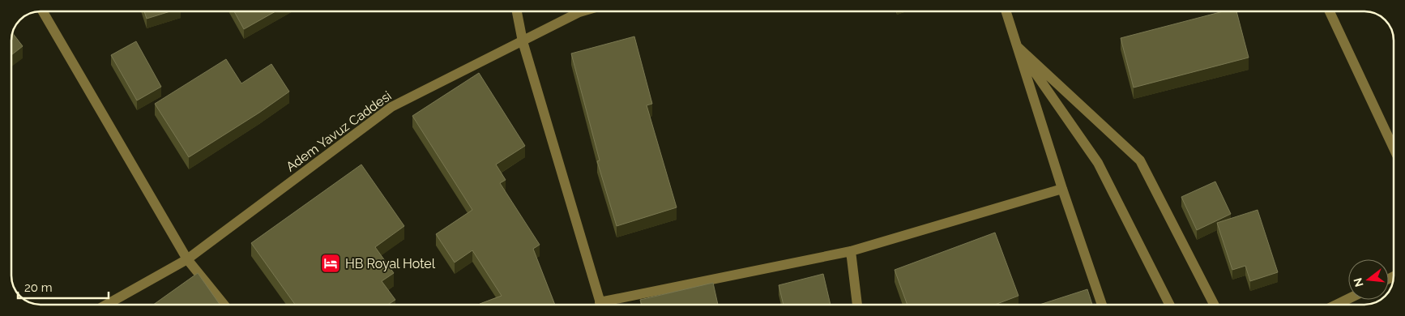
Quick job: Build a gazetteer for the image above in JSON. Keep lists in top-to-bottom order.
{
  "streets": {
    "street": ["Adem Yavuz Caddesi"]
  },
  "places": {
    "hotel": ["HB Royal Hotel"]
  },
  "scale_bar": "20 m",
  "north": "left"
}
